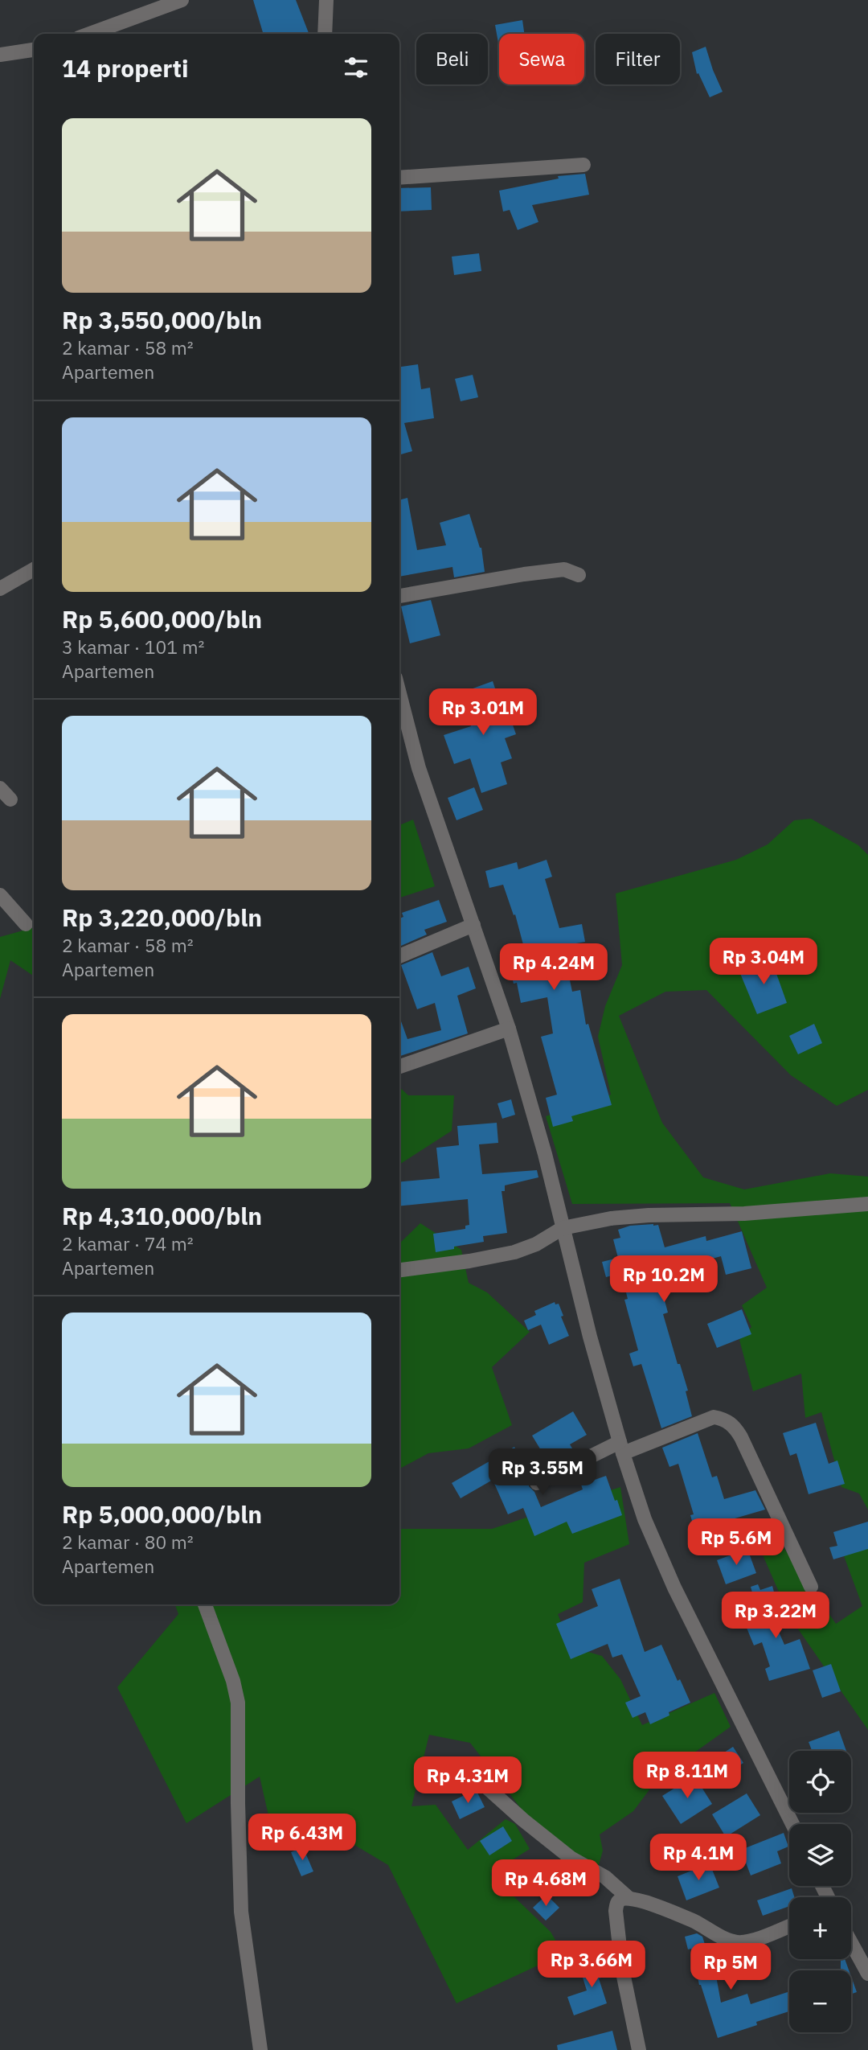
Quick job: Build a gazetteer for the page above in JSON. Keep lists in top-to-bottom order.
{
  "page": {
    "chip": ["Beli", "Sewa", "Filter"],
    "heading": "14 properti",
    "list": [
      {
        "name": "Rp 3,550,000/bln",
        "note": "2 kamar · 58 m² · Apartemen"
      },
      {
        "name": "Rp 5,600,000/bln",
        "note": "3 kamar · 101 m² · Apartemen"
      },
      {
        "name": "Rp 3,220,000/bln",
        "note": "2 kamar · 58 m² · Apartemen"
      },
      {
        "name": "Rp 4,310,000/bln",
        "note": "2 kamar · 74 m² · Apartemen"
      },
      {
        "name": "Rp 5,000,000/bln",
        "note": "2 kamar · 80 m² · Apartemen"
      }
    ],
    "price": [
      "Rp 3.01M",
      "Rp 3.04M",
      "Rp 4.24M",
      "Rp 10.2M",
      "Rp 3.55M",
      "Rp 5.6M",
      "Rp 3.22M",
      "Rp 8.11M",
      "Rp 4.31M",
      "Rp 6.43M",
      "Rp 4.1M",
      "Rp 4.68M",
      "Rp 3.66M",
      "Rp 5M"
    ],
    "map_buttons": ["+", "−"]
  }
}
